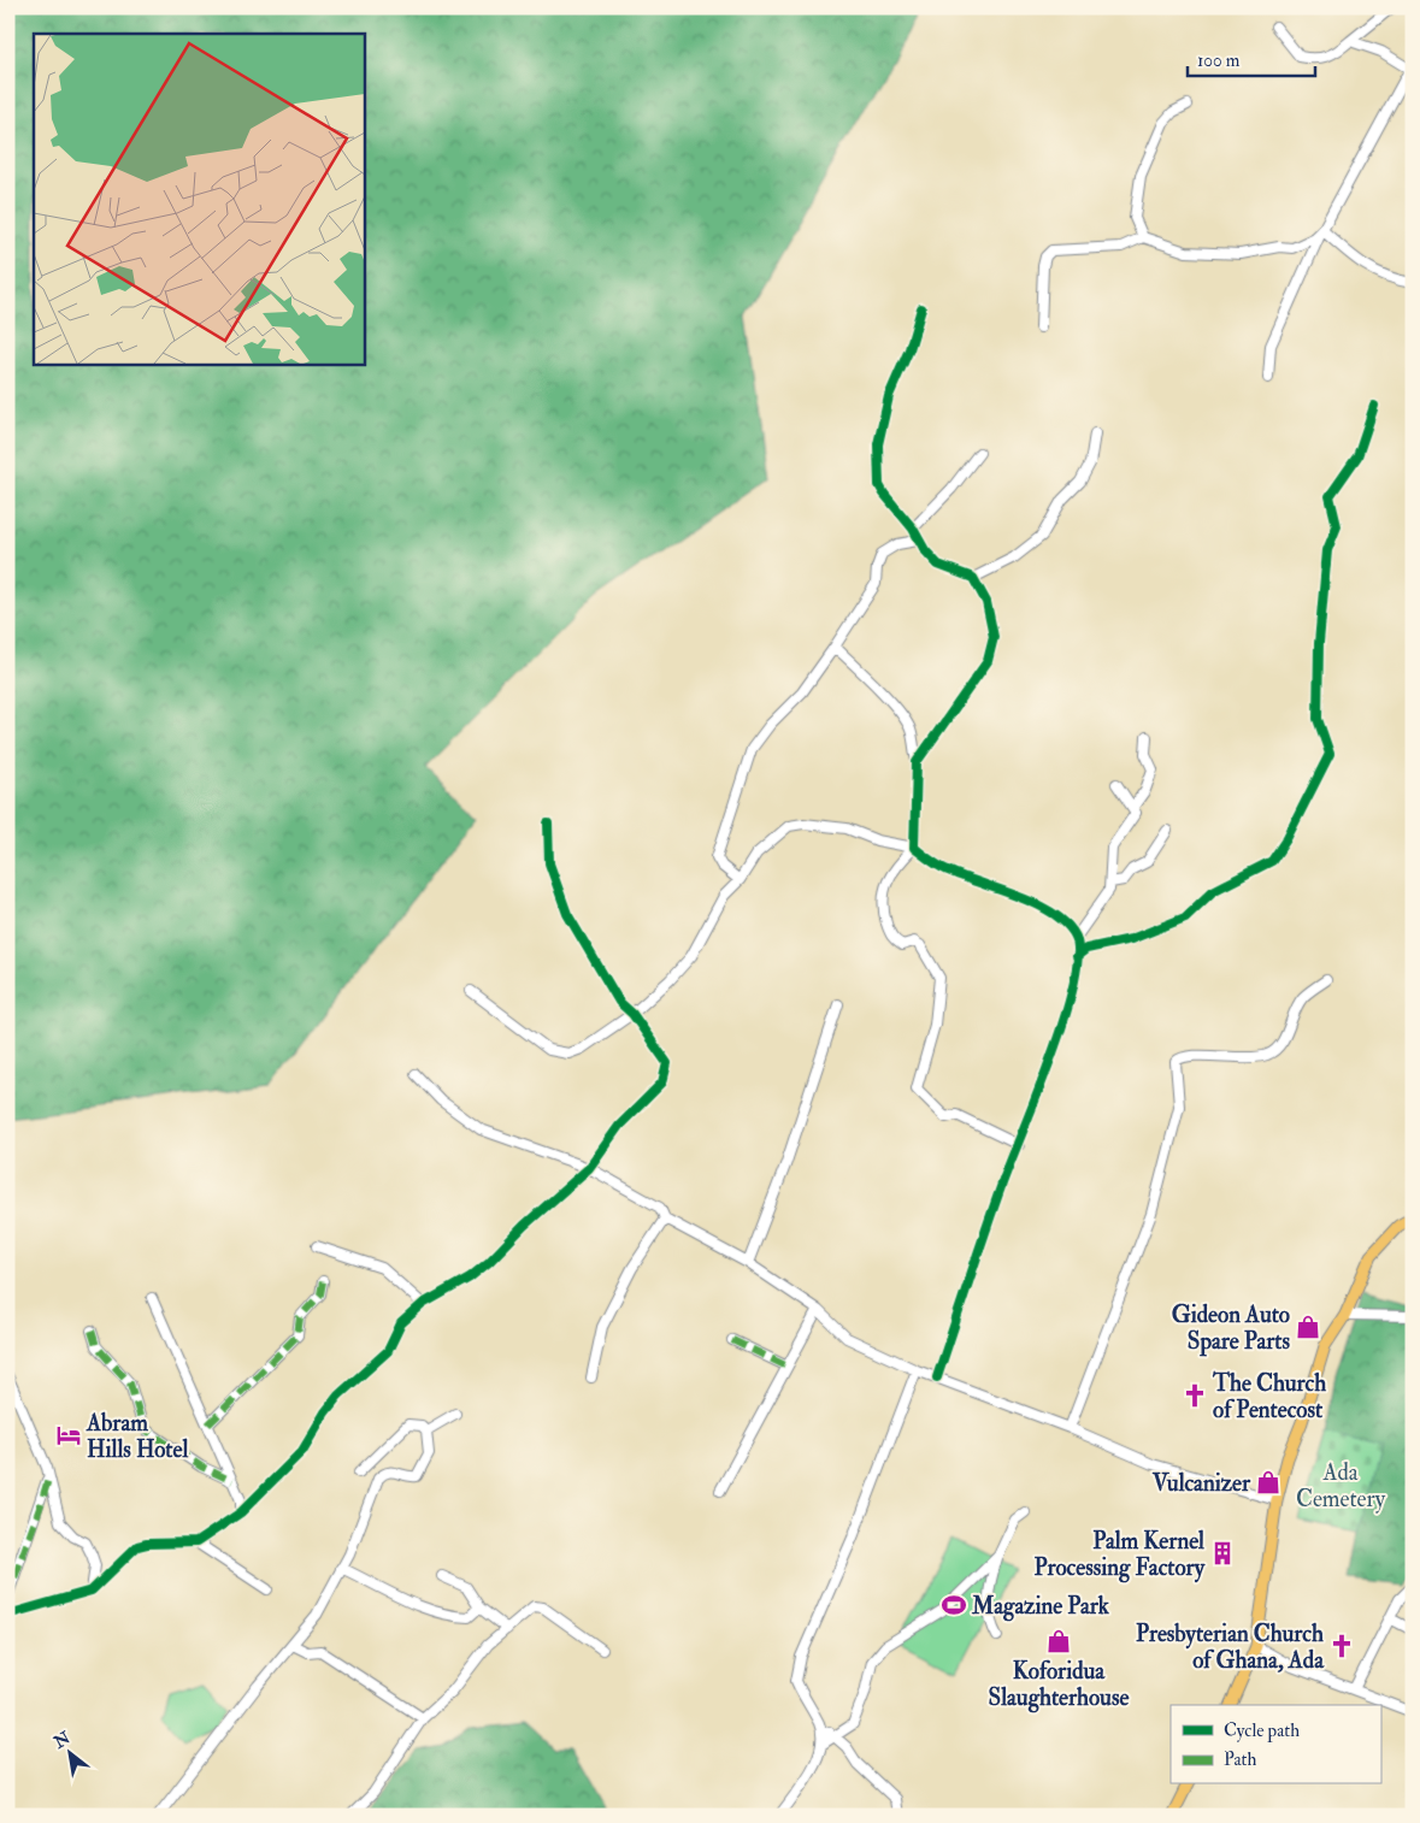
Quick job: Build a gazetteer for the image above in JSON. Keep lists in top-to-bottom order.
{
  "parks": ["Ada Cemetery"],
  "places": {
    "shop": ["Gideon Auto Spare Parts", "Vulcanizer", "Koforidua Slaughterhouse"],
    "church": ["The Church of Pentecost", "Presbyterian Church of Ghana, Ada"],
    "hotel": ["Abram Hills Hotel"],
    "building": ["Palm Kernel Processing Factory"],
    "sports": ["Magazine Park"]
  },
  "legend": ["Cycle path", "Path"],
  "scale_bar": "100 m",
  "north": "top left"
}
